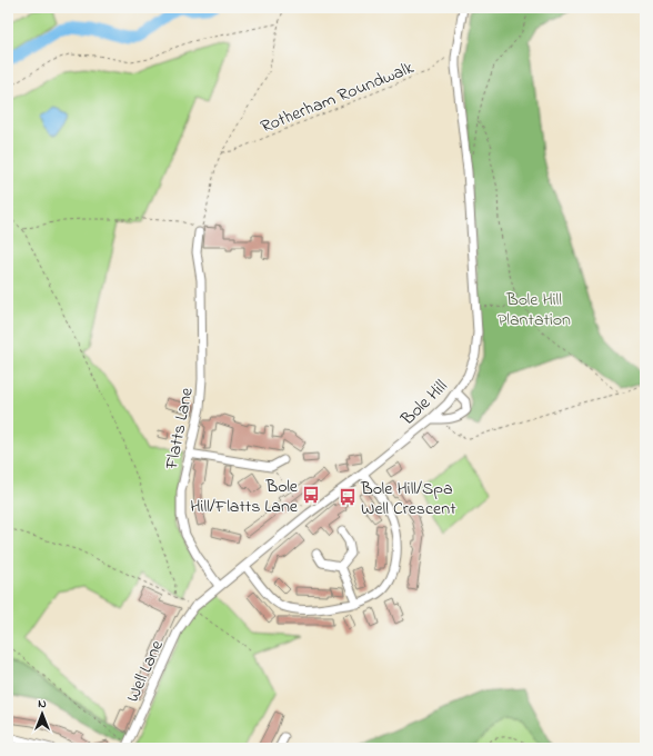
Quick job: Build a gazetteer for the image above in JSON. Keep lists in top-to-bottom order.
{
  "streets": {
    "street": ["Bole Hill", "Flatts Lane", "Well Lane"],
    "path": ["Rotherham Roundwalk"]
  },
  "crossings": [
    ["Rotherham Roundwalk", "Bole Hill"],
    ["Bole Hill", "Flatts Lane"],
    ["Bole Hill", "Well Lane"]
  ],
  "parks": ["Bole Hill Plantation"],
  "places": {
    "bus stop": ["Bole Hill/Flatts Lane", "Bole Hill/Spa Well Crescent"]
  },
  "north": "top"
}
